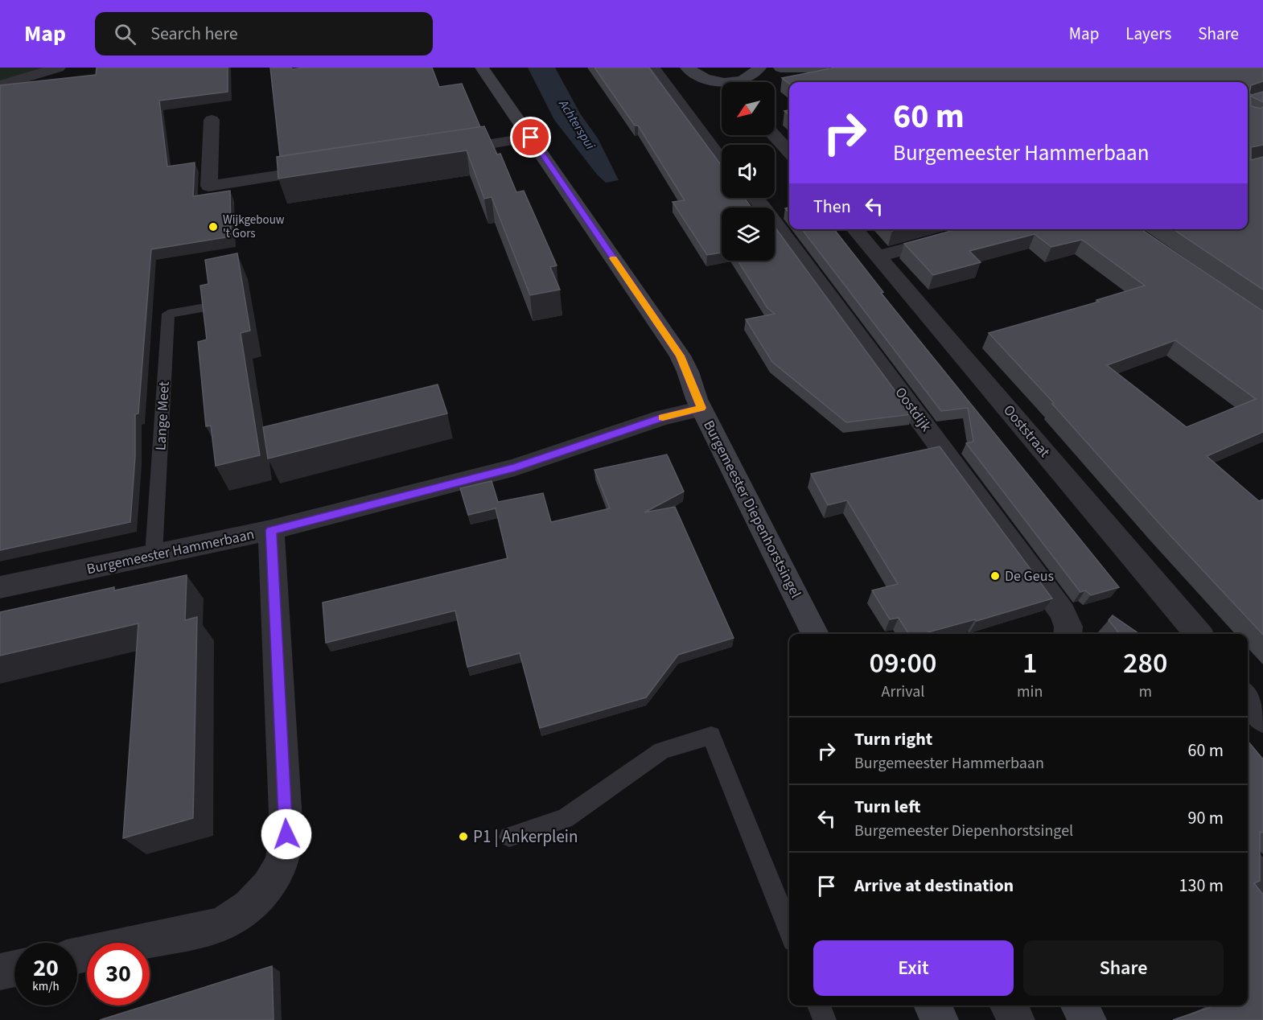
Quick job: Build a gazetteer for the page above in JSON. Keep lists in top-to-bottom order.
{
  "streets": {
    "street": [
      "Oostdijk",
      "Ooststraat",
      "Burgemeester Diepenhorstsingel",
      "Burgemeester Hammerbaan"
    ],
    "lane": ["Lange Meet"]
  },
  "crossings": [
    ["Lange Meet", "Burgemeester Hammerbaan"],
    ["Burgemeester Diepenhorstsingel", "Burgemeester Hammerbaan"]
  ],
  "water": ["Achterspui"],
  "places": ["Wijkgebouw 't Gors", "De Geus", "P1 | Ankerplein"],
  "north": "bottom left",
  "page": {
    "header": "Map",
    "search": "Search here",
    "nav": ["Map", "Layers", "Share"],
    "turn": ["60 m", "Burgemeester Hammerbaan"],
    "then": "Then",
    "eta": [
      "09:00",
      "Arrival",
      "1",
      "min",
      "280",
      "m"
    ],
    "list": [
      {
        "name": "Turn right",
        "note": "Burgemeester Hammerbaan",
        "value": "60 m"
      },
      {
        "name": "Turn left",
        "note": "Burgemeester Diepenhorstsingel",
        "value": "90 m"
      },
      {
        "name": "Arrive at destination",
        "value": "130 m"
      }
    ],
    "buttons": ["Exit", "Share"],
    "speed": "20 km/h",
    "limit": "30"
  }
}
